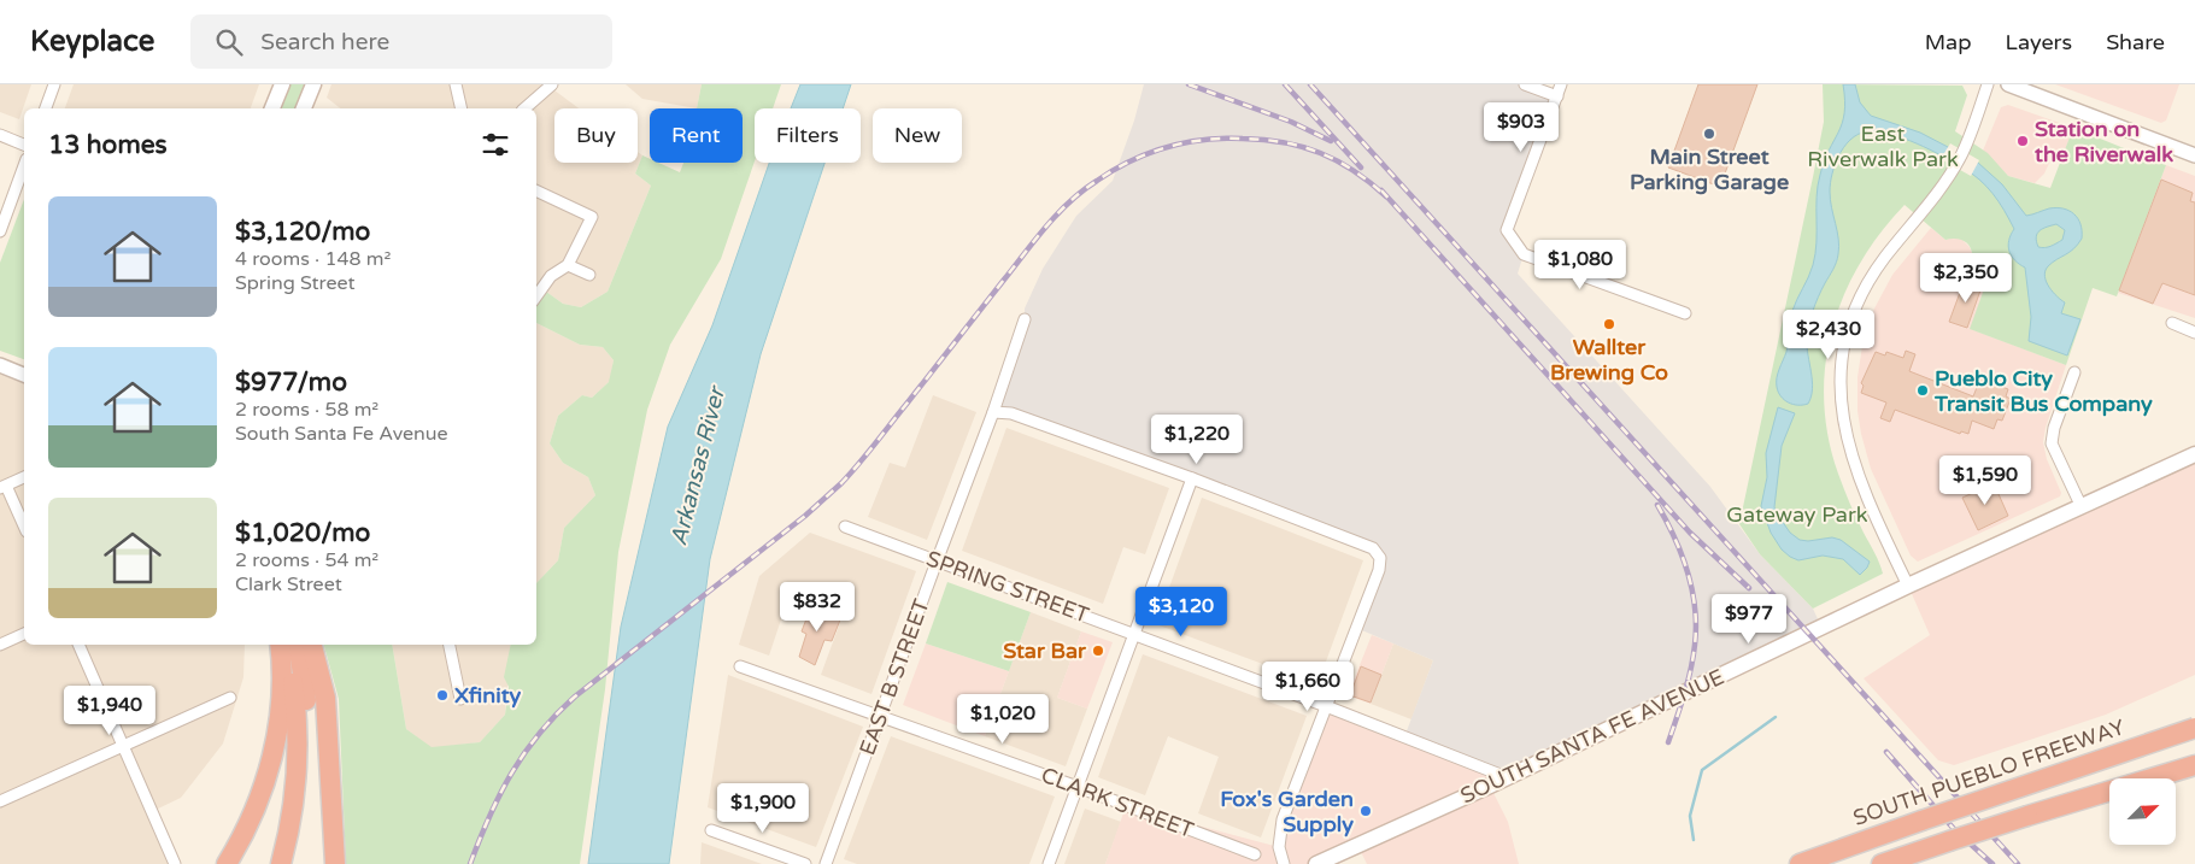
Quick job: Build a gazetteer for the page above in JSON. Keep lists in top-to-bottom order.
{
  "streets": {
    "highway": ["SOUTH PUEBLO FREEWAY"],
    "main road": ["SOUTH SANTA FE AVENUE"],
    "street": ["SPRING STREET", "EAST B STREET", "CLARK STREET"]
  },
  "crossings": [
    ["SPRING STREET", "EAST B STREET"],
    ["SPRING STREET", "SOUTH SANTA FE AVENUE"],
    ["EAST B STREET", "CLARK STREET"]
  ],
  "water": ["Arkansas River"],
  "parks": ["East Riverwalk Park", "Gateway Park"],
  "places": [
    "Main Street Parking Garage",
    "Station on the Riverwalk",
    "Wallter Brewing Co",
    "Pueblo City Transit Bus Company",
    "Star Bar",
    "Xfinity",
    "Fox's Garden Supply"
  ],
  "north": "top right",
  "page": {
    "header": "Keyplace",
    "search": "Search here",
    "nav": ["Map", "Layers", "Share"],
    "price": [
      "$903",
      "$1,080",
      "$2,350",
      "$2,430",
      "$1,220",
      "$1,590",
      "$832",
      "$3,120",
      "$977",
      "$1,660",
      "$1,940",
      "$1,020",
      "$1,900"
    ],
    "chip": [
      "Buy",
      "Rent",
      "Filters",
      "New"
    ],
    "heading": "13 homes",
    "list": [
      {
        "name": "$3,120/mo",
        "note": "4 rooms · 148 m² · Spring Street"
      },
      {
        "name": "$977/mo",
        "note": "2 rooms · 58 m² · South Santa Fe Avenue"
      },
      {
        "name": "$1,020/mo",
        "note": "2 rooms · 54 m² · Clark Street"
      }
    ]
  }
}
